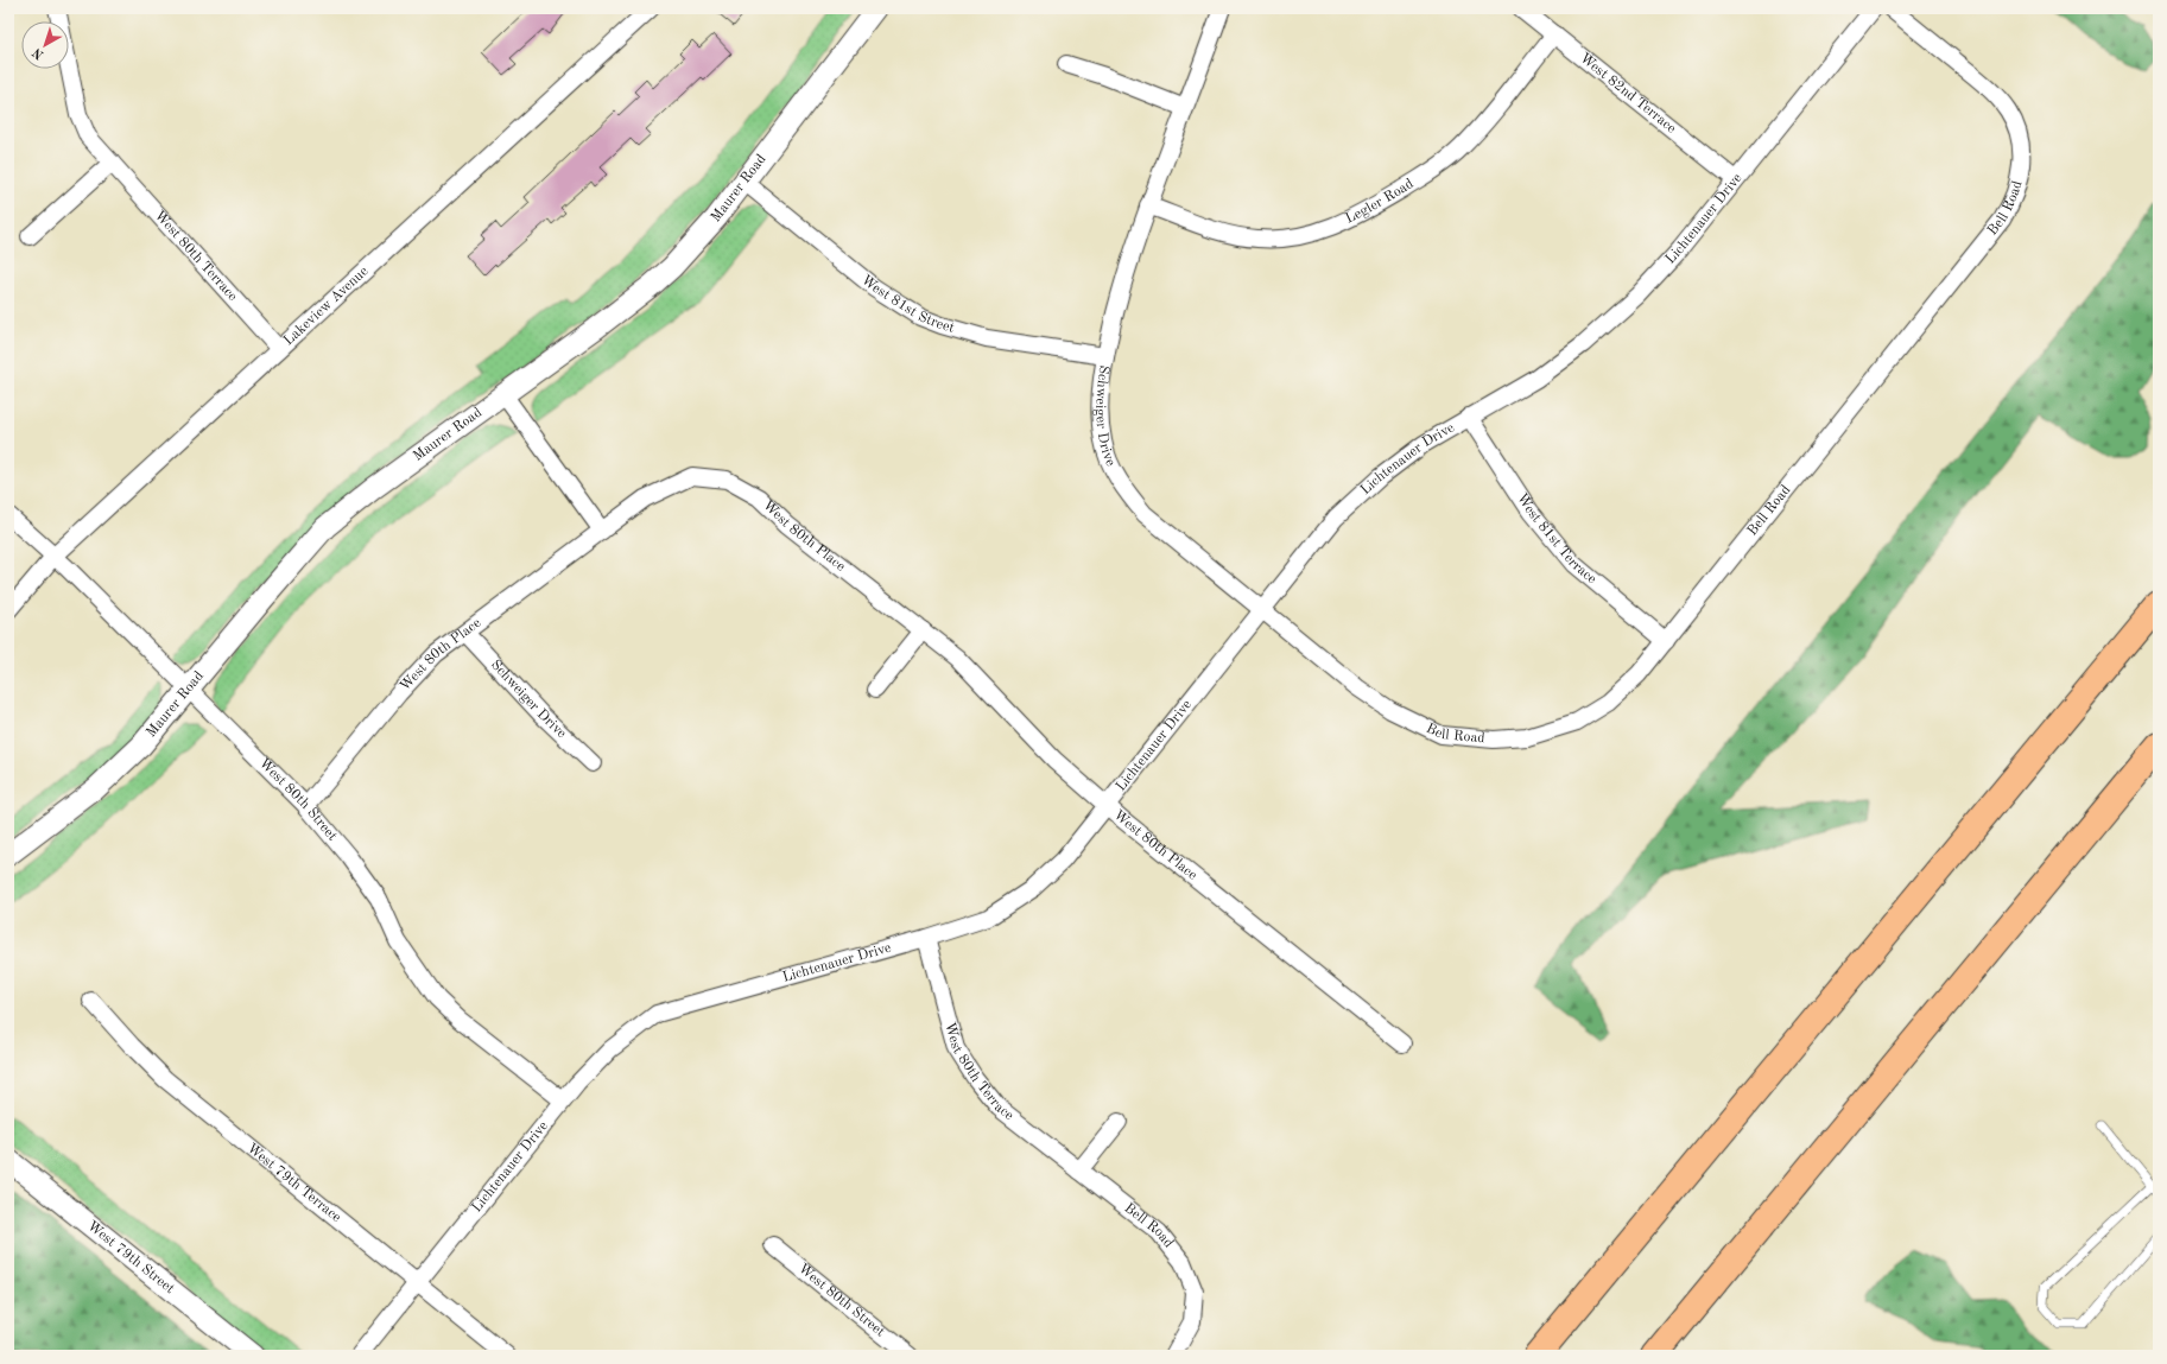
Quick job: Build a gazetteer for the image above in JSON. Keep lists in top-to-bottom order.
{
  "streets": {
    "street": [
      "West 82nd Terrace",
      "Maurer Road",
      "Legler Road",
      "Bell Road",
      "Lichtenauer Drive",
      "West 80th Terrace",
      "West 81st Street",
      "Lakeview Avenue",
      "Schweiger Drive",
      "West 80th Place",
      "West 81st Terrace",
      "West 80th Street",
      "West 79th Terrace",
      "West 79th Street"
    ]
  },
  "crossings": [
    ["West 82nd Terrace", "Legler Road"],
    ["West 82nd Terrace", "Lichtenauer Drive"],
    ["Maurer Road", "West 81st Street"],
    ["Maurer Road", "West 80th Street"],
    ["Legler Road", "Schweiger Drive"],
    ["Bell Road", "Lichtenauer Drive"],
    ["Bell Road", "West 80th Terrace"],
    ["Bell Road", "Schweiger Drive"],
    ["Bell Road", "West 81st Terrace"],
    ["Lichtenauer Drive", "West 80th Terrace"],
    ["Lichtenauer Drive", "Schweiger Drive"],
    ["Lichtenauer Drive", "West 80th Place"],
    ["Lichtenauer Drive", "West 81st Terrace"],
    ["Lichtenauer Drive", "West 80th Street"],
    ["Lichtenauer Drive", "West 79th Terrace"],
    ["West 80th Terrace", "Lakeview Avenue"],
    ["West 81st Street", "Schweiger Drive"],
    ["Lakeview Avenue", "West 80th Street"],
    ["Schweiger Drive", "West 80th Place"],
    ["West 80th Place", "West 80th Street"]
  ],
  "north": "bottom left"
}
